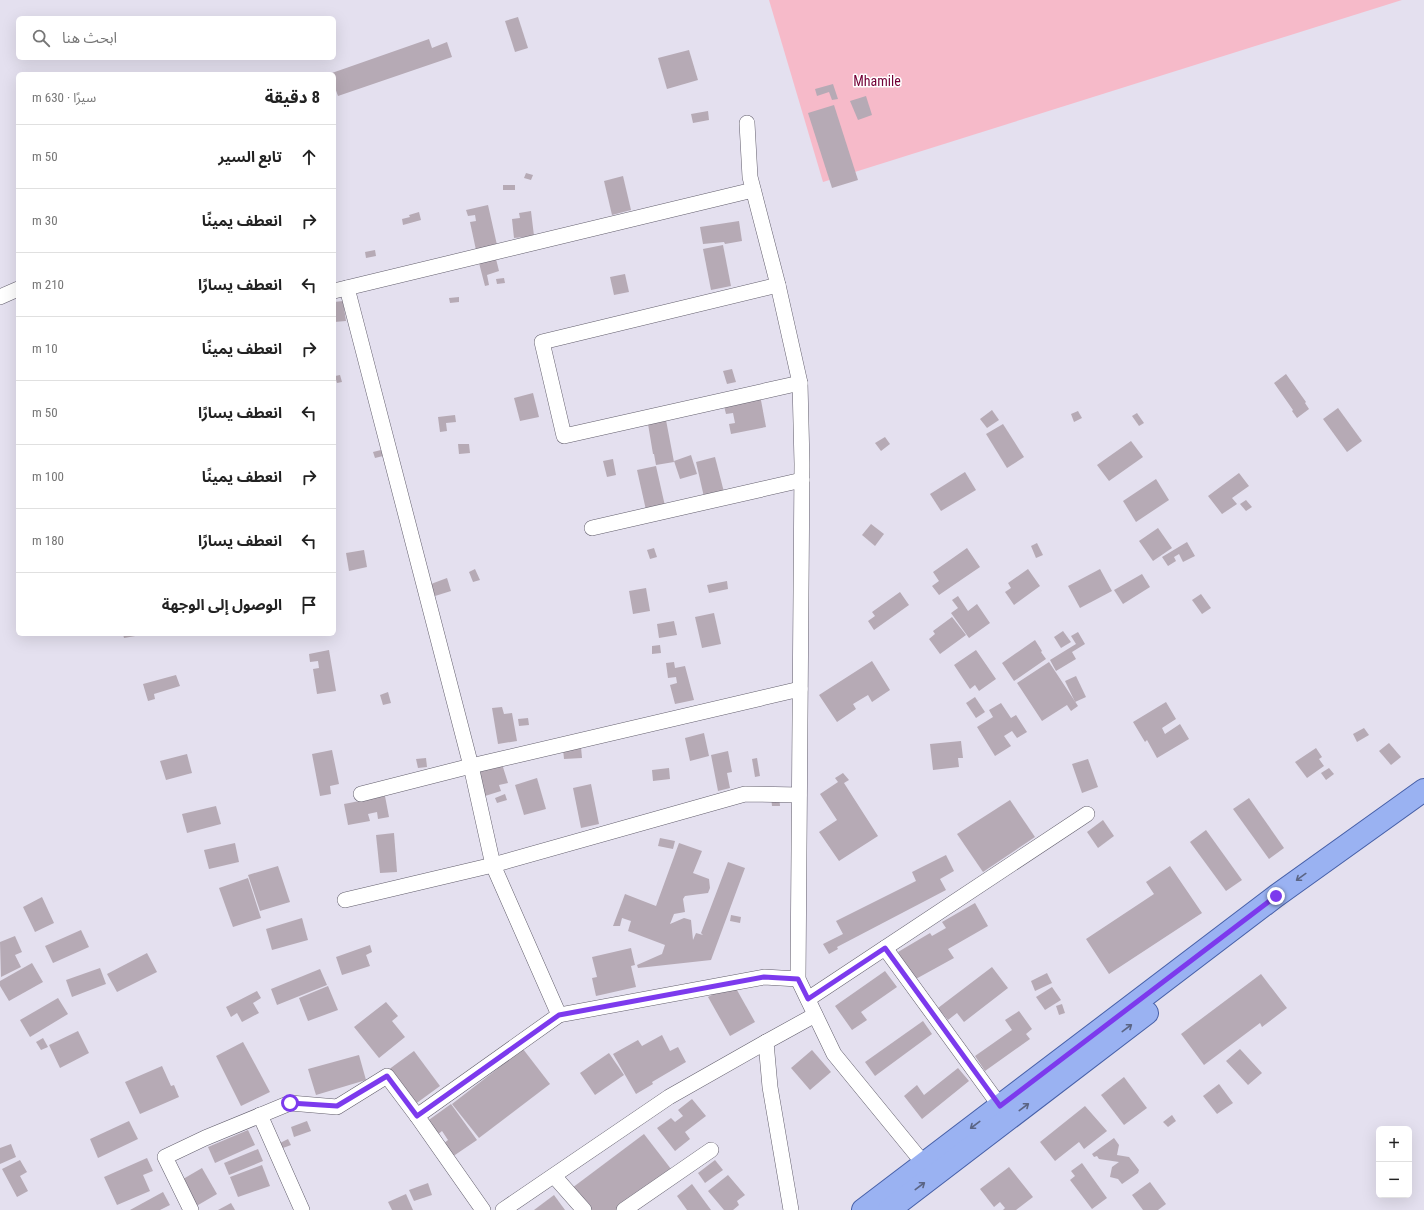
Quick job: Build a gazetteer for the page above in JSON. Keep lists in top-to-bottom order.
{
  "parks": ["Mhamile"],
  "page": {
    "search": "ابحث هنا",
    "heading": ["8 دقيقة", "سيرًا · 630 m"],
    "list": [
      ["تابع السير", "50 m"],
      ["انعطف يمينًا", "30 m"],
      ["انعطف يسارًا", "210 m"],
      ["انعطف يمينًا", "10 m"],
      ["انعطف يسارًا", "50 m"],
      ["انعطف يمينًا", "100 m"],
      ["انعطف يسارًا", "180 m"],
      "الوصول إلى الوجهة"
    ],
    "map_buttons": ["+", "−"]
  }
}
